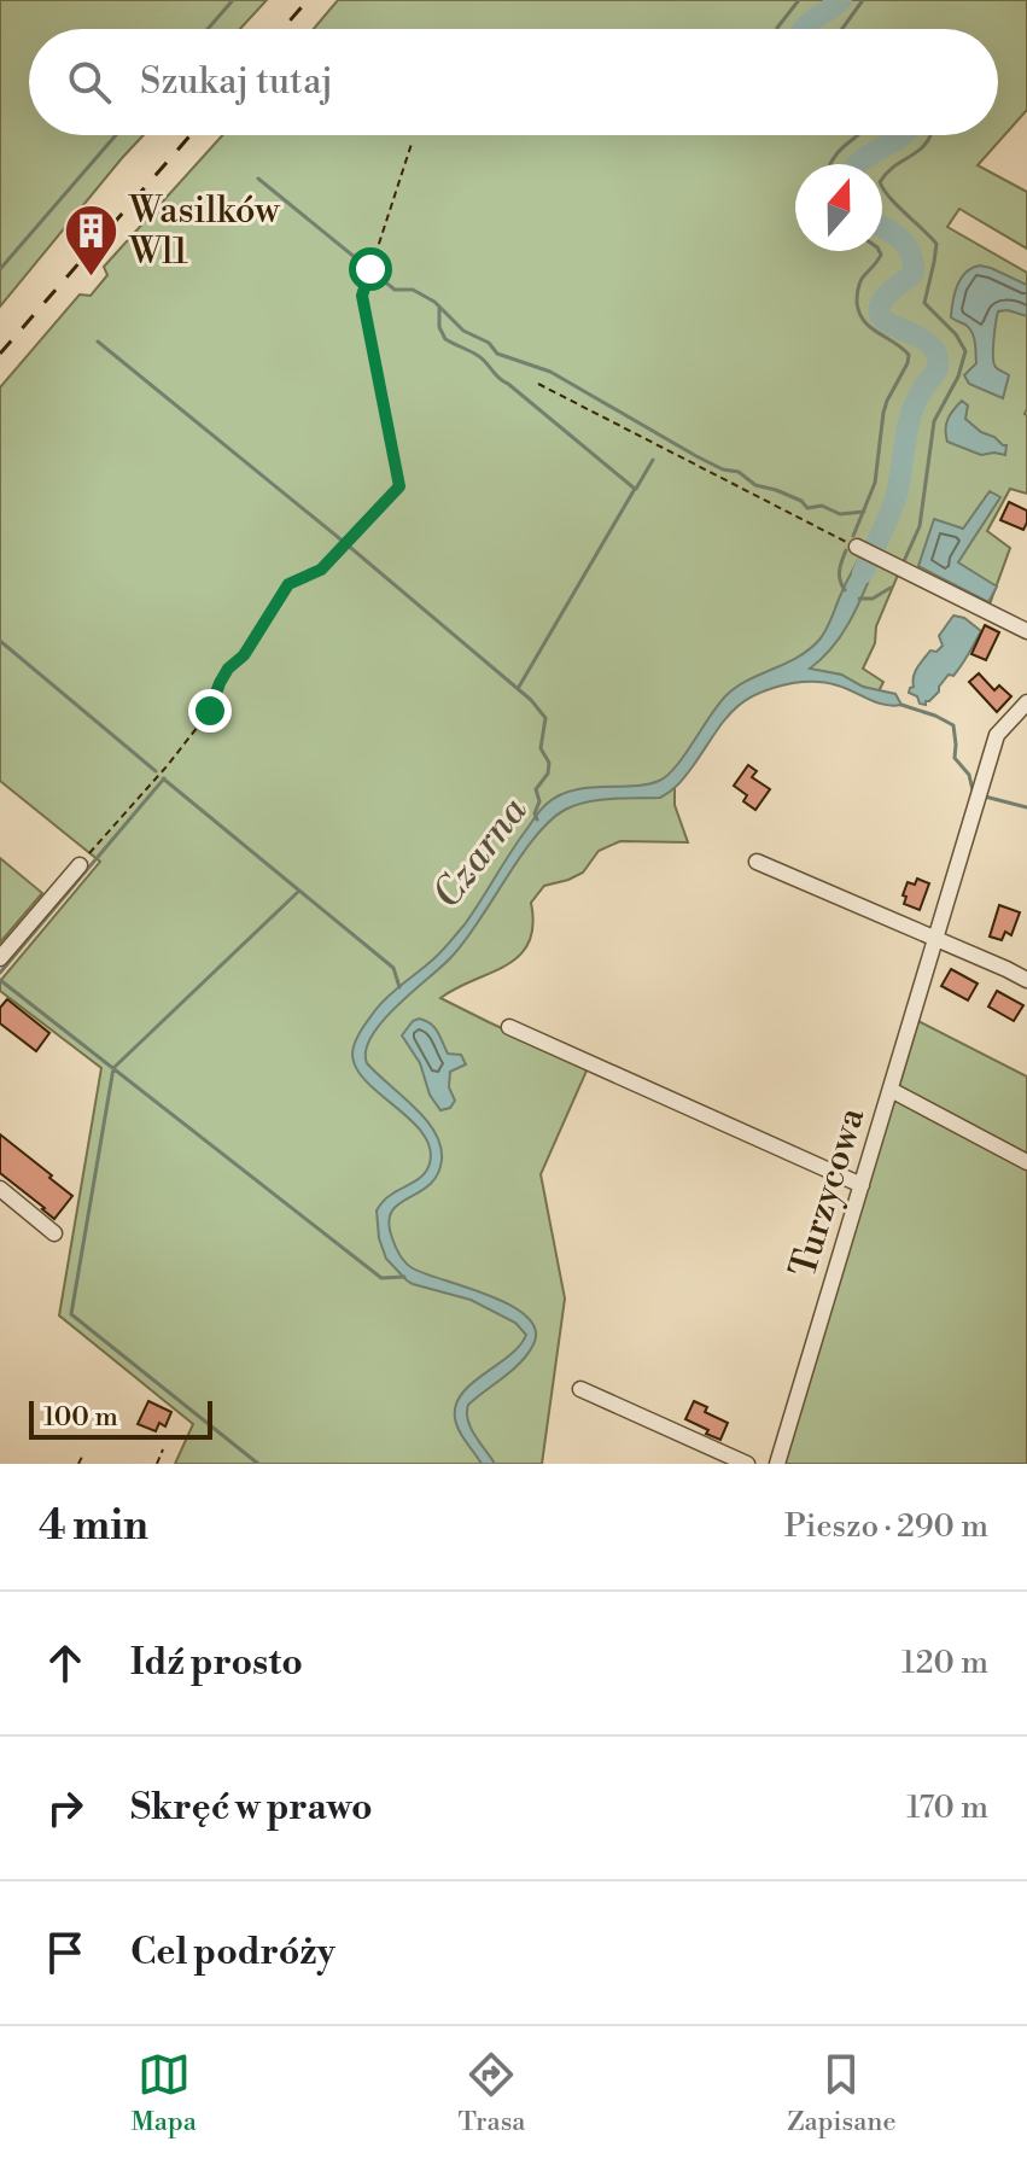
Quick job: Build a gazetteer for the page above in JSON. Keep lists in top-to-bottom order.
{
  "streets": {
    "street": ["Turzycowa"]
  },
  "water": ["Czarna"],
  "places": {
    "building": ["Wasilków Wl1"]
  },
  "scale_bar": "100 m",
  "north": "top",
  "page": {
    "search": "Szukaj tutaj",
    "scale": "100 m",
    "heading": ["4 min", "Pieszo · 290 m"],
    "list": [
      ["Idź prosto", "120 m"],
      ["Skręć w prawo", "170 m"],
      "Cel podróży"
    ],
    "nav": ["Mapa", "Trasa", "Zapisane"]
  }
}
